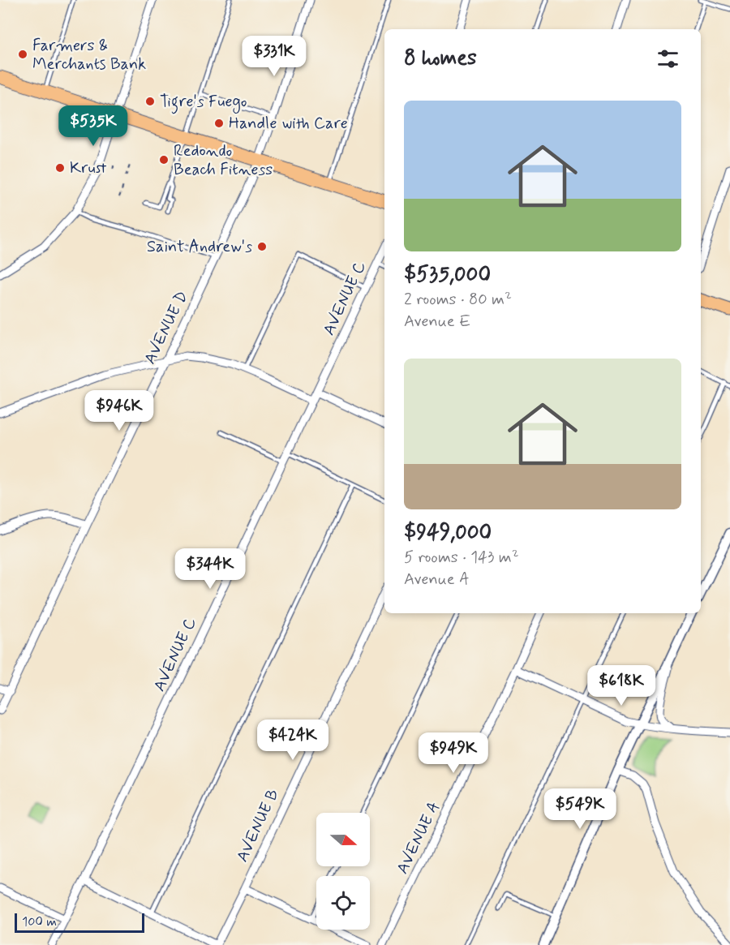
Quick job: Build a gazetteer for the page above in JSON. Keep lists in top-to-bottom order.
{
  "streets": {
    "street": [
      "AVENUE C",
      "AVENUE D",
      "AVENUE B",
      "AVENUE A"
    ]
  },
  "places": [
    "Farmers & Merchants Bank",
    "Tigre's Fuego",
    "Handle with Care",
    "Redondo Beach Fitness",
    "Krust",
    "Saint Andrew's"
  ],
  "scale_bar": "100 m",
  "north": "right",
  "page": {
    "heading": "8 homes",
    "price": [
      "$331K",
      "$535K",
      "$946K",
      "$344K",
      "$618K",
      "$424K",
      "$949K",
      "$549K"
    ],
    "list": [
      {
        "name": "$535,000",
        "note": "2 rooms · 80 m² · Avenue E"
      },
      {
        "name": "$949,000",
        "note": "5 rooms · 143 m² · Avenue A"
      }
    ],
    "scale": "100 m"
  }
}
